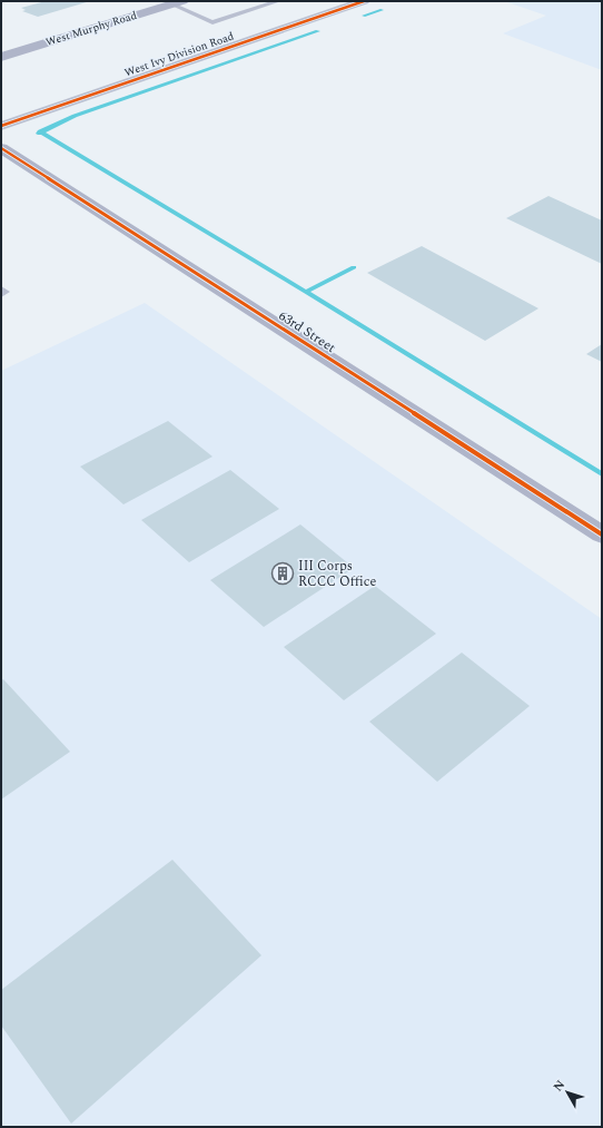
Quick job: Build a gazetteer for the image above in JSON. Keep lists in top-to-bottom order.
{
  "streets": {
    "street": ["West Murphy Road", "West Ivy Division Road", "63rd Street"]
  },
  "places": {
    "building": ["III Corps RCCC Office"]
  },
  "north": "top left"
}
